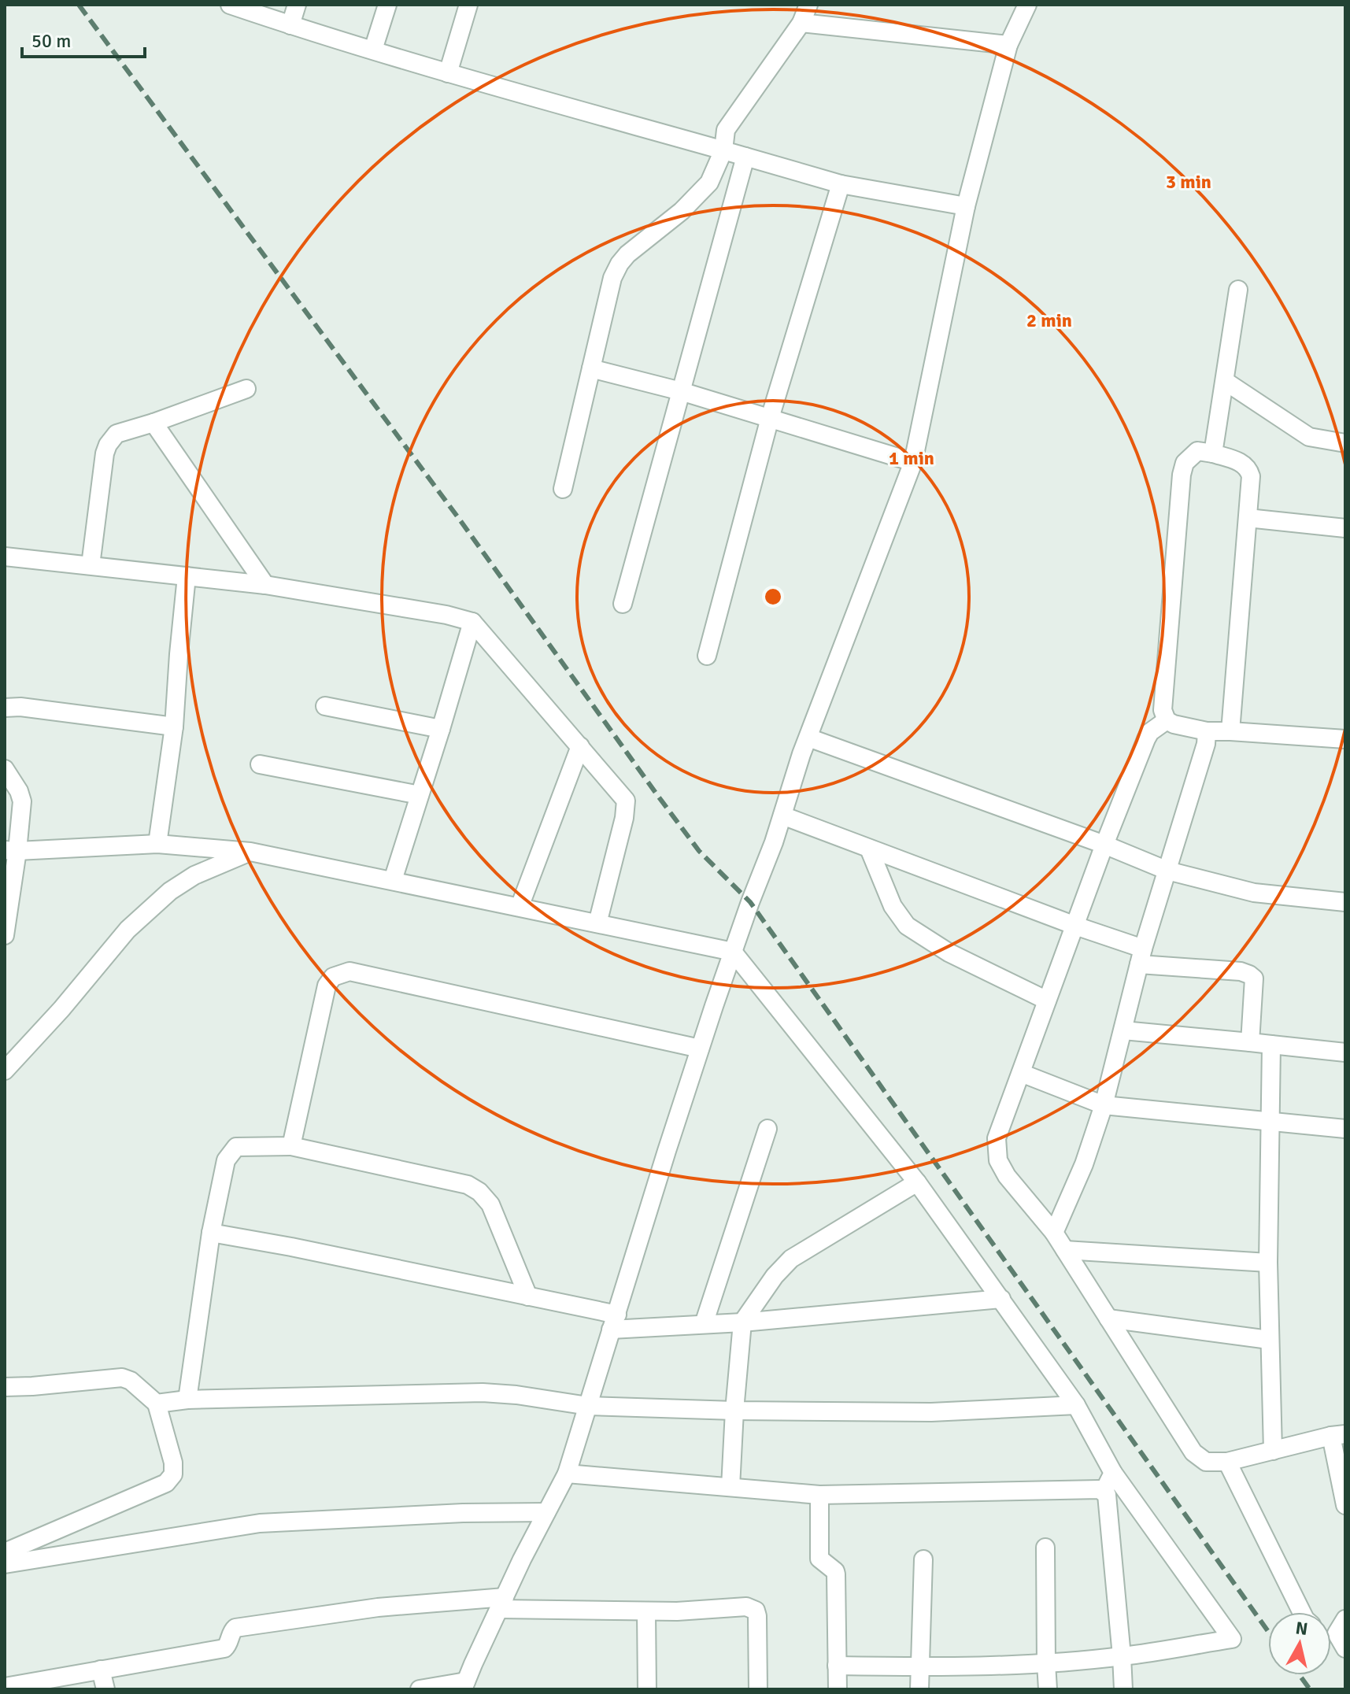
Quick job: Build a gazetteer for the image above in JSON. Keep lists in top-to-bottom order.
{
  "scale_bar": "50 m",
  "north": "top",
  "rings": ["3 min", "2 min", "1 min"]
}
